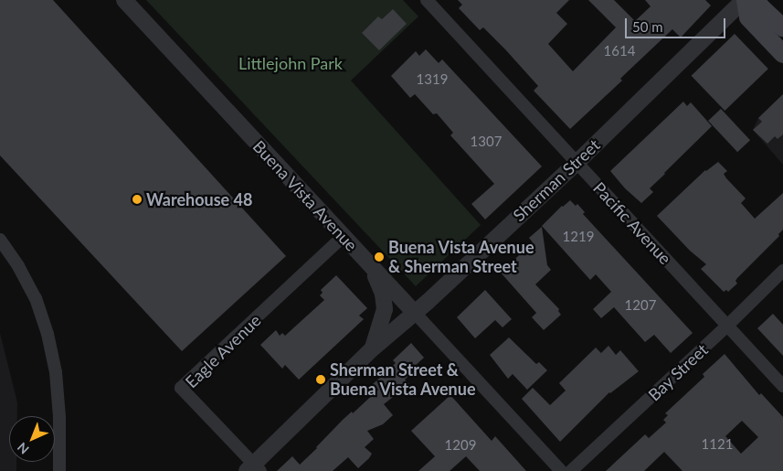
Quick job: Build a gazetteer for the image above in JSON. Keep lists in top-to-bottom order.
{
  "streets": {
    "street": [
      "Sherman Street",
      "Buena Vista Avenue",
      "Pacific Avenue",
      "Eagle Avenue",
      "Bay Street"
    ]
  },
  "crossings": [
    ["Sherman Street", "Buena Vista Avenue"],
    ["Sherman Street", "Pacific Avenue"],
    ["Sherman Street", "Eagle Avenue"],
    ["Buena Vista Avenue", "Eagle Avenue"],
    ["Pacific Avenue", "Bay Street"]
  ],
  "parks": ["Littlejohn Park"],
  "places": ["Warehouse 48", "Buena Vista Avenue & Sherman Street", "Sherman Street & Buena Vista Avenue"],
  "house_numbers": [
    "1614",
    "1319",
    "1307",
    "1219",
    "1207",
    "1121",
    "1209"
  ],
  "scale_bar": "50 m",
  "north": "bottom left"
}
